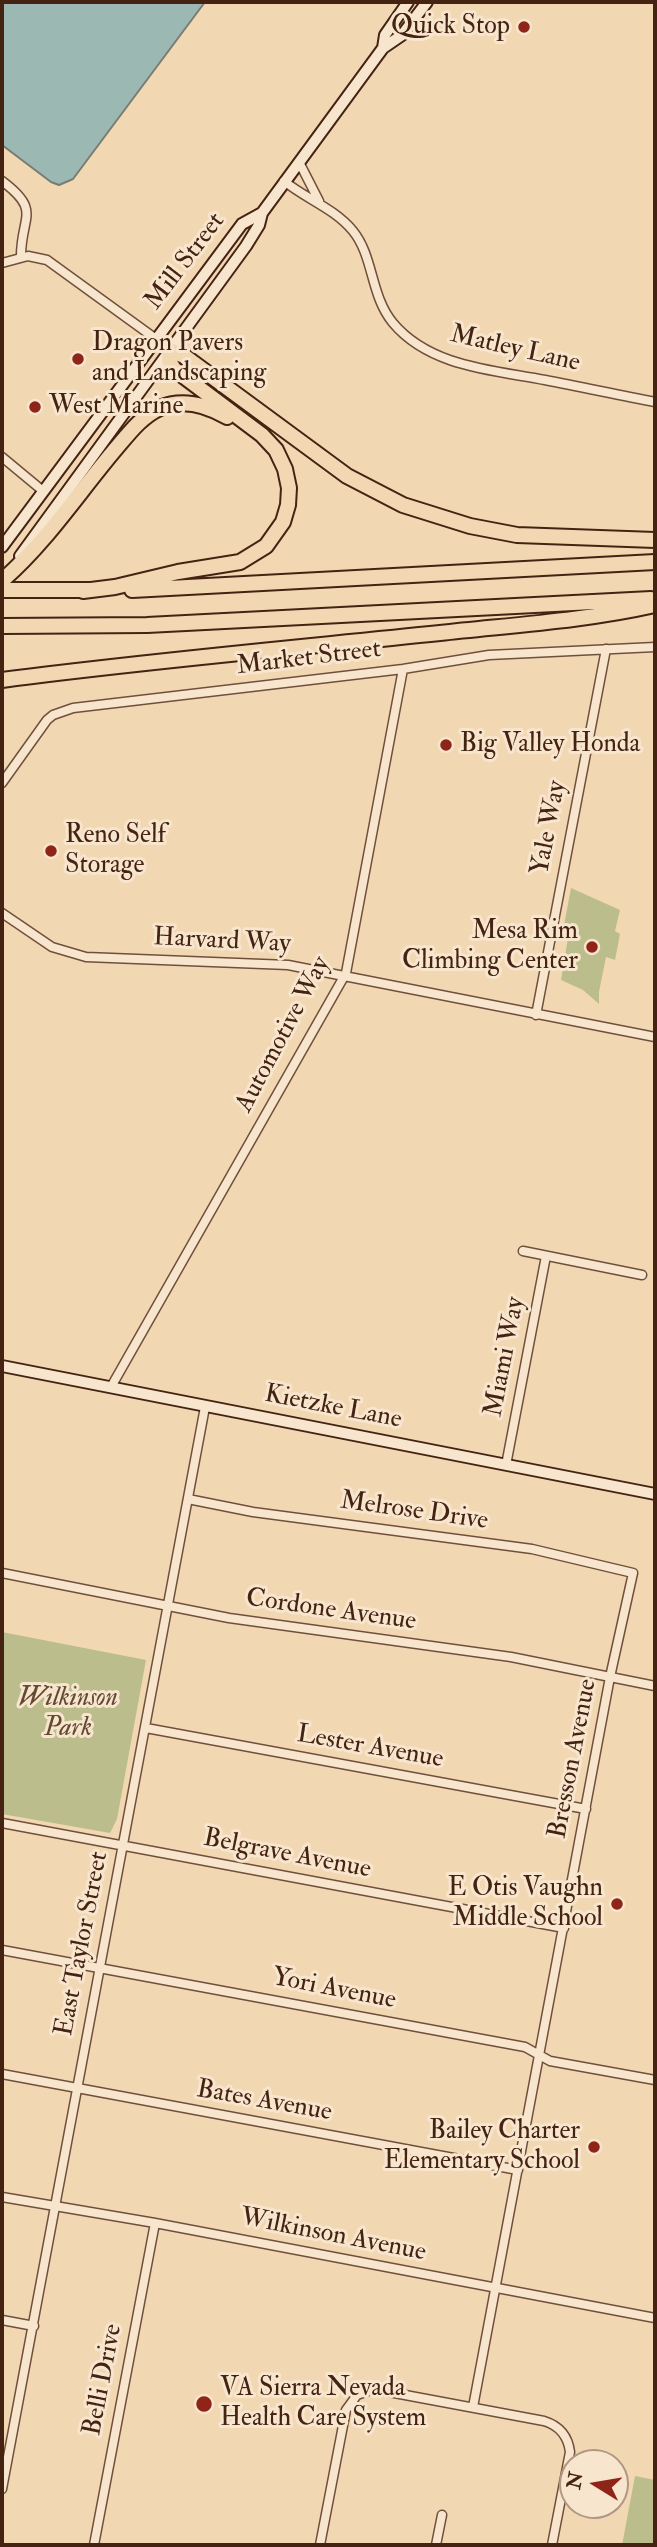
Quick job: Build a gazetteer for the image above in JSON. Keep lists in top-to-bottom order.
{
  "streets": {
    "main road": ["Mill Street", "Kietzke Lane"],
    "street": [
      "Matley Lane",
      "Market Street",
      "Yale Way",
      "Harvard Way",
      "Automotive Way",
      "Miami Way",
      "Melrose Drive",
      "Cordone Avenue",
      "Lester Avenue",
      "Bresson Avenue",
      "Belgrave Avenue",
      "East Taylor Street",
      "Yori Avenue",
      "Bates Avenue",
      "Wilkinson Avenue",
      "Belli Drive"
    ]
  },
  "crossings": [
    ["Mill Street", "Matley Lane"],
    ["Market Street", "Yale Way"],
    ["Market Street", "Automotive Way"],
    ["Yale Way", "Harvard Way"],
    ["Harvard Way", "Automotive Way"],
    ["Automotive Way", "Kietzke Lane"],
    ["Miami Way", "Kietzke Lane"],
    ["Kietzke Lane", "East Taylor Street"],
    ["Melrose Drive", "Bresson Avenue"],
    ["Melrose Drive", "East Taylor Street"],
    ["Cordone Avenue", "Bresson Avenue"],
    ["Cordone Avenue", "East Taylor Street"],
    ["Lester Avenue", "Bresson Avenue"],
    ["Lester Avenue", "East Taylor Street"],
    ["Bresson Avenue", "Belgrave Avenue"],
    ["Bresson Avenue", "Yori Avenue"],
    ["Bresson Avenue", "Bates Avenue"],
    ["Bresson Avenue", "Wilkinson Avenue"],
    ["Belgrave Avenue", "East Taylor Street"],
    ["East Taylor Street", "Yori Avenue"],
    ["East Taylor Street", "Bates Avenue"],
    ["East Taylor Street", "Wilkinson Avenue"],
    ["Wilkinson Avenue", "Belli Drive"]
  ],
  "parks": ["Wilkinson Park"],
  "places": [
    "Quick Stop",
    "Dragon Pavers and Landscaping",
    "West Marine",
    "Big Valley Honda",
    "Reno Self Storage",
    "Mesa Rim Climbing Center",
    "E Otis Vaughn Middle School",
    "Bailey Charter Elementary School",
    "VA Sierra Nevada Health Care System"
  ],
  "north": "left"
}
